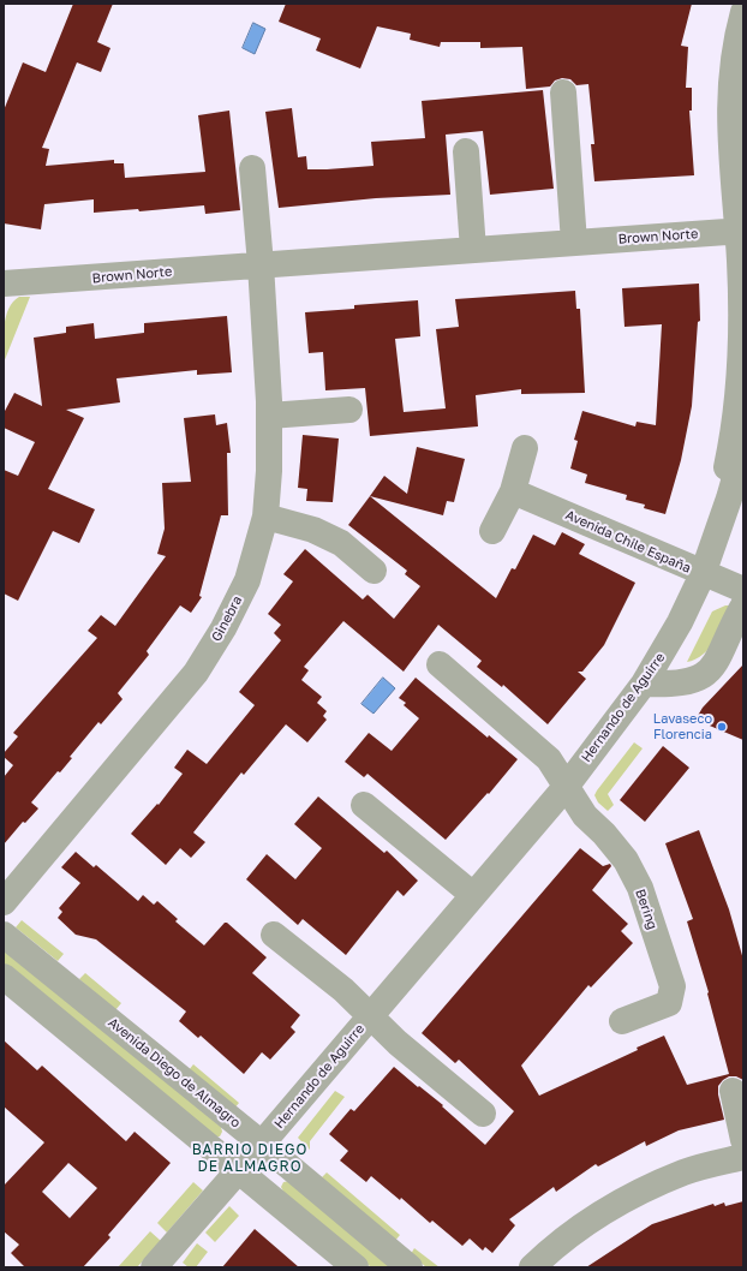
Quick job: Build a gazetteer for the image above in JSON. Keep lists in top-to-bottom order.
{
  "streets": {
    "street": [
      "Brown Norte",
      "Avenida Chile España",
      "Ginebra",
      "Hernando de Aguirre",
      "Bering",
      "Avenida Diego de Almagro"
    ]
  },
  "crossings": [
    ["Brown Norte", "Ginebra"],
    ["Brown Norte", "Hernando de Aguirre"],
    ["Avenida Chile España", "Hernando de Aguirre"],
    ["Hernando de Aguirre", "Bering"],
    ["Hernando de Aguirre", "Avenida Diego de Almagro"]
  ],
  "districts": ["BARRIO DIEGO DE ALMAGRO"],
  "places": ["Lavaseco Florencia"]
}
